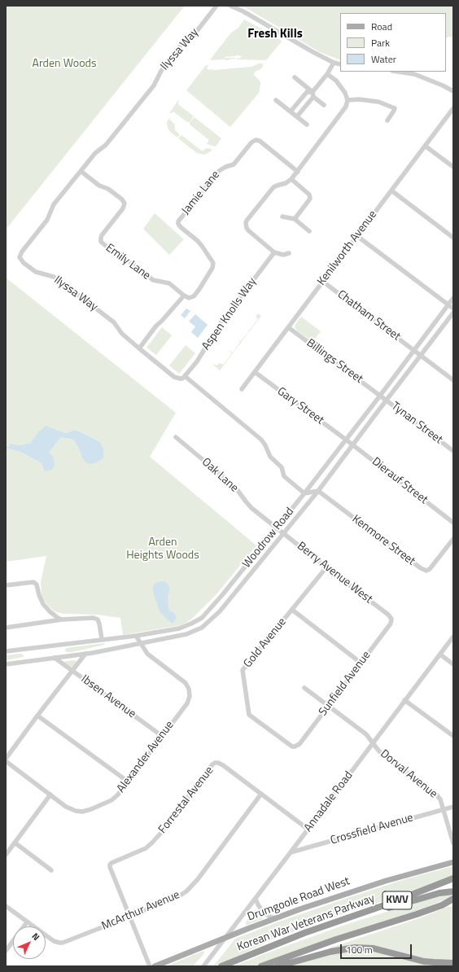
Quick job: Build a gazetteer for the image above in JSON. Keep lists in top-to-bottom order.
{
  "streets": {
    "highway": ["KWV", "Korean War Veterans Parkway"],
    "main road": ["Drumgoole Road West"],
    "street": [
      "Ilyssa Way",
      "Jamie Lane",
      "Kenilworth Avenue",
      "Emily Lane",
      "Aspen Knolls Way",
      "Chatham Street",
      "Billings Street",
      "Gary Street",
      "Tynan Street",
      "Oak Lane",
      "Dierauf Street",
      "Woodrow Road",
      "Kenmore Street",
      "Berry Avenue West",
      "Gold Avenue",
      "Sunfield Avenue",
      "Ibsen Avenue",
      "Alexander Avenue",
      "Dorval Avenue",
      "Forrestal Avenue",
      "Annadale Road",
      "Crossfield Avenue",
      "McArthur Avenue"
    ]
  },
  "crossings": [
    ["Ilyssa Way", "Emily Lane"],
    ["Ilyssa Way", "Aspen Knolls Way"],
    ["Jamie Lane", "Emily Lane"],
    ["Kenilworth Avenue", "Chatham Street"],
    ["Kenilworth Avenue", "Billings Street"],
    ["Kenilworth Avenue", "Gary Street"],
    ["Chatham Street", "Woodrow Road"],
    ["Billings Street", "Tynan Street"],
    ["Billings Street", "Woodrow Road"],
    ["Gary Street", "Dierauf Street"],
    ["Gary Street", "Woodrow Road"],
    ["Tynan Street", "Woodrow Road"],
    ["Oak Lane", "Woodrow Road"],
    ["Oak Lane", "Berry Avenue West"],
    ["Dierauf Street", "Woodrow Road"],
    ["Woodrow Road", "Kenmore Street"],
    ["Woodrow Road", "Berry Avenue West"],
    ["Woodrow Road", "Ibsen Avenue"],
    ["Woodrow Road", "Alexander Avenue"],
    ["Berry Avenue West", "Gold Avenue"],
    ["Berry Avenue West", "Sunfield Avenue"],
    ["Gold Avenue", "Sunfield Avenue"],
    ["Sunfield Avenue", "Dorval Avenue"],
    ["Ibsen Avenue", "Alexander Avenue"],
    ["Dorval Avenue", "Annadale Road"],
    ["Dorval Avenue", "Crossfield Avenue"],
    ["Forrestal Avenue", "Annadale Road"],
    ["Forrestal Avenue", "McArthur Avenue"],
    ["Annadale Road", "Crossfield Avenue"],
    ["Annadale Road", "Drumgoole Road West"]
  ],
  "districts": ["Fresh Kills"],
  "parks": ["Arden Woods", "Arden Heights Woods"],
  "legend": ["Road", "Park", "Water"],
  "scale_bar": "100 m",
  "north": "top right"
}
